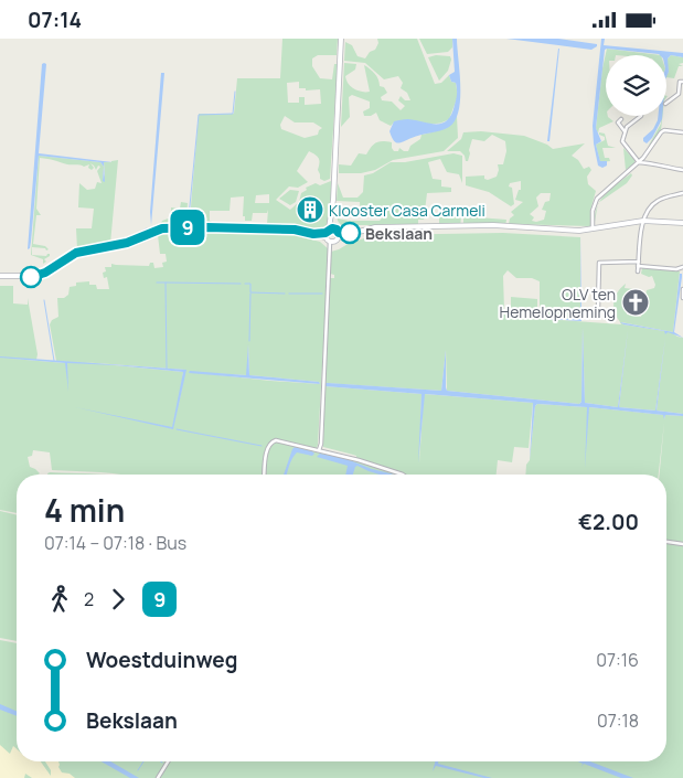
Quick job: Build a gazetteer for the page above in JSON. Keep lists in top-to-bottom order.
{
  "places": {
    "building": ["Klooster Casa Carmeli"],
    "other": ["Bekslaan"],
    "church": ["OLV ten Hemelopneming"]
  },
  "lines": ["bus line 9"],
  "page": {
    "status": "07:14",
    "on_map": "9",
    "heading": ["4 min", "07:14 – 07:18 · Bus", "€2.00"],
    "legs": ["2", "9"],
    "list": [
      {
        "name": "Woestduinweg",
        "value": "07:16"
      },
      {
        "name": "Bekslaan",
        "value": "07:18"
      }
    ]
  }
}
